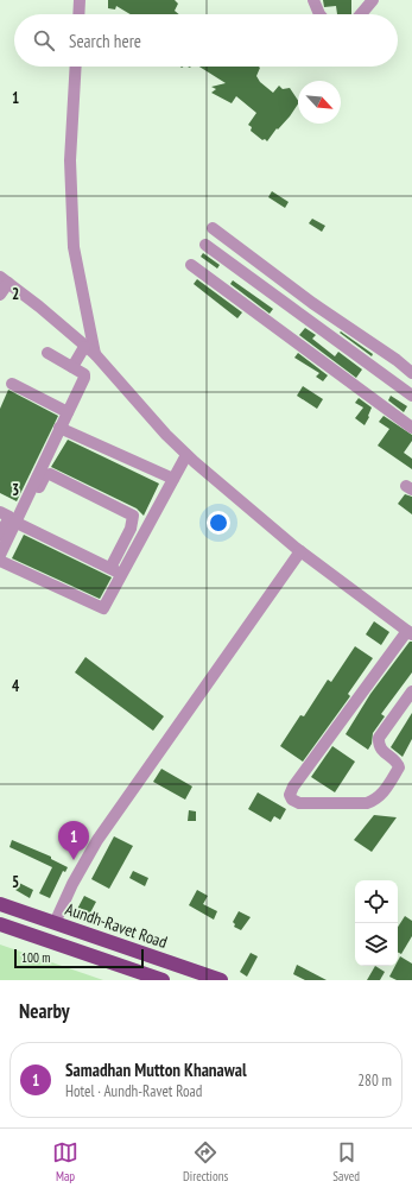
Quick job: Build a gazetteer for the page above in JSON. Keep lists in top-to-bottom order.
{
  "streets": {
    "main road": ["Aundh-Ravet Road"]
  },
  "scale_bar": "100 m",
  "north": "bottom right",
  "page": {
    "search": "Search here",
    "pins": "1",
    "scale": "100 m",
    "heading": "Nearby",
    "list": [
      {
        "mark": "1",
        "name": "Samadhan Mutton Khanawal",
        "note": "Hotel · Aundh-Ravet Road",
        "value": "280 m"
      }
    ],
    "nav": ["Map", "Directions", "Saved"]
  },
  "grid": {
    "rows": [
      "1",
      "2",
      "3",
      "4",
      "5"
    ]
  }
}
